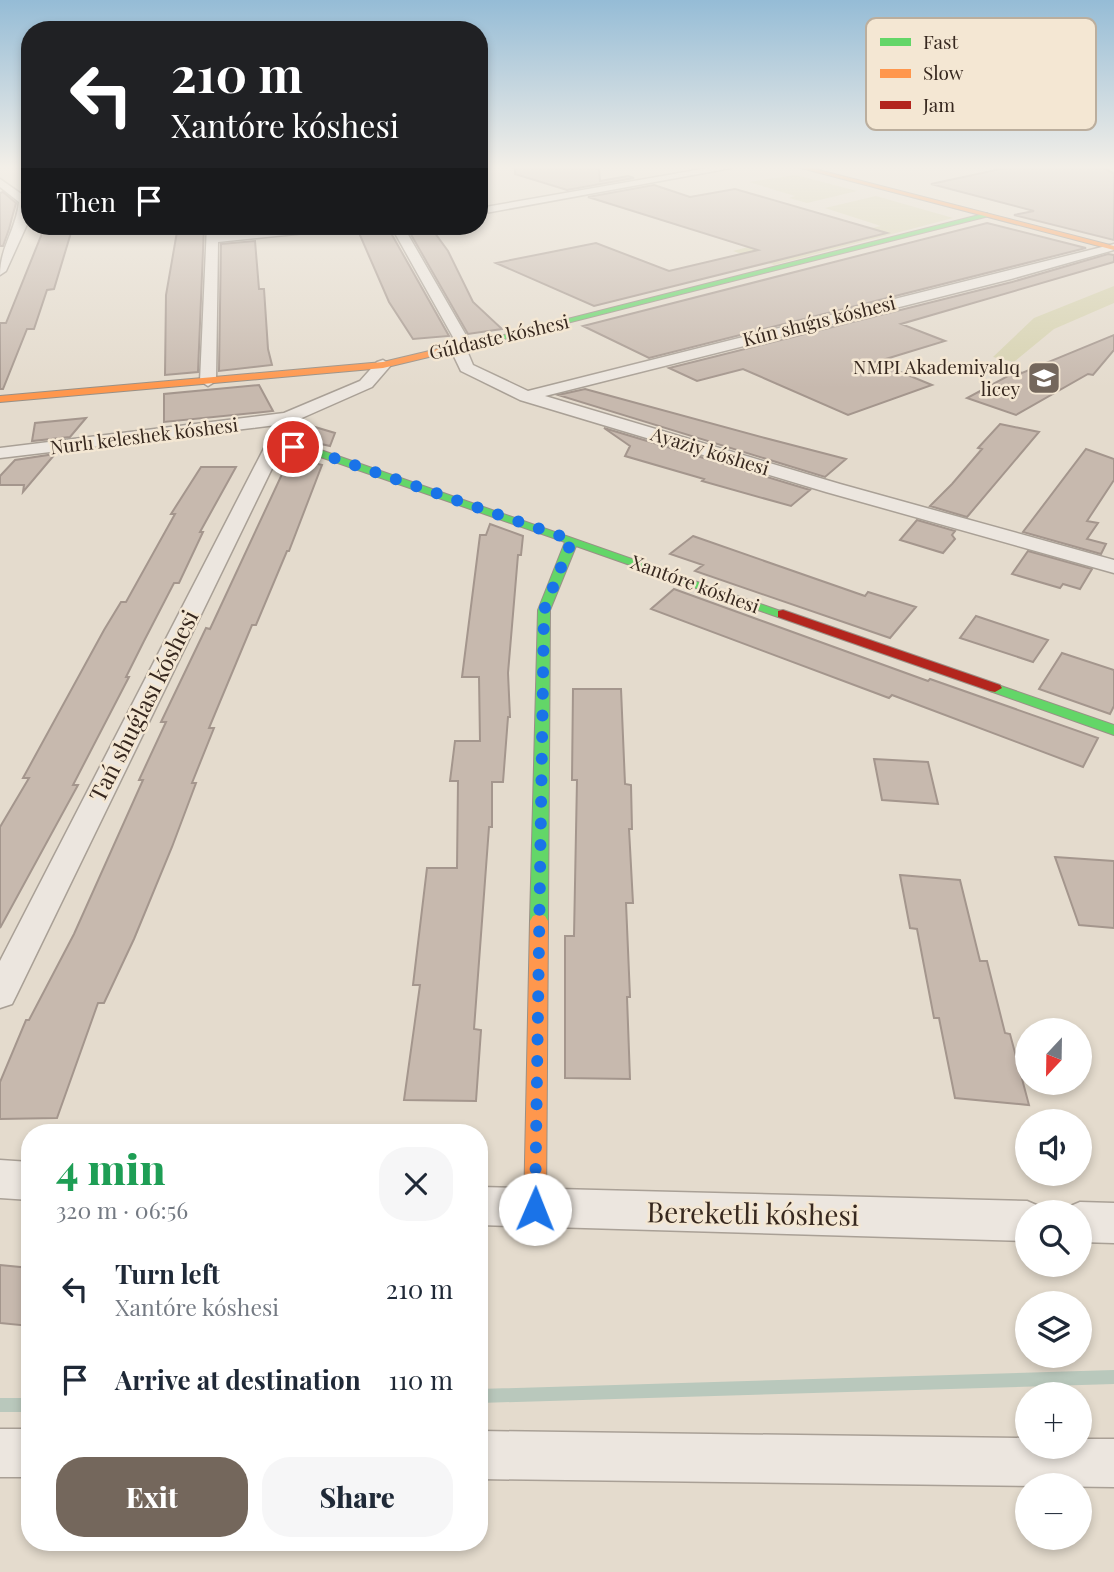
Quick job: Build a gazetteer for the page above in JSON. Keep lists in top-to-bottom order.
{
  "streets": {
    "street": [
      "Kún shıǵıs kóshesi",
      "Gúldaste kóshesi",
      "Nurlı keleshek kóshesi",
      "Ayaziy kóshesi",
      "Xantóre kóshesi",
      "Tań shuǵlası kóshesi",
      "Bereketli kóshesi"
    ]
  },
  "crossings": [
    ["Kún shıǵıs kóshesi", "Ayaziy kóshesi"],
    ["Gúldaste kóshesi", "Nurlı keleshek kóshesi"],
    ["Gúldaste kóshesi", "Ayaziy kóshesi"],
    ["Nurlı keleshek kóshesi", "Tań shuǵlası kóshesi"],
    ["Xantóre kóshesi", "Tań shuǵlası kóshesi"]
  ],
  "places": {
    "school or university": ["NMPI Akademiyalıq licey"]
  },
  "legend": ["Fast", "Slow", "Jam"],
  "north": "bottom",
  "page": {
    "turn": ["210 m", "Xantóre kóshesi"],
    "then": "Then",
    "map_buttons": ["+", "−"],
    "heading": ["4 min", "320 m · 06:56"],
    "list": [
      {
        "name": "Turn left",
        "note": "Xantóre kóshesi",
        "value": "210 m"
      },
      {
        "name": "Arrive at destination",
        "value": "110 m"
      }
    ],
    "buttons": ["Exit", "Share"]
  }
}
